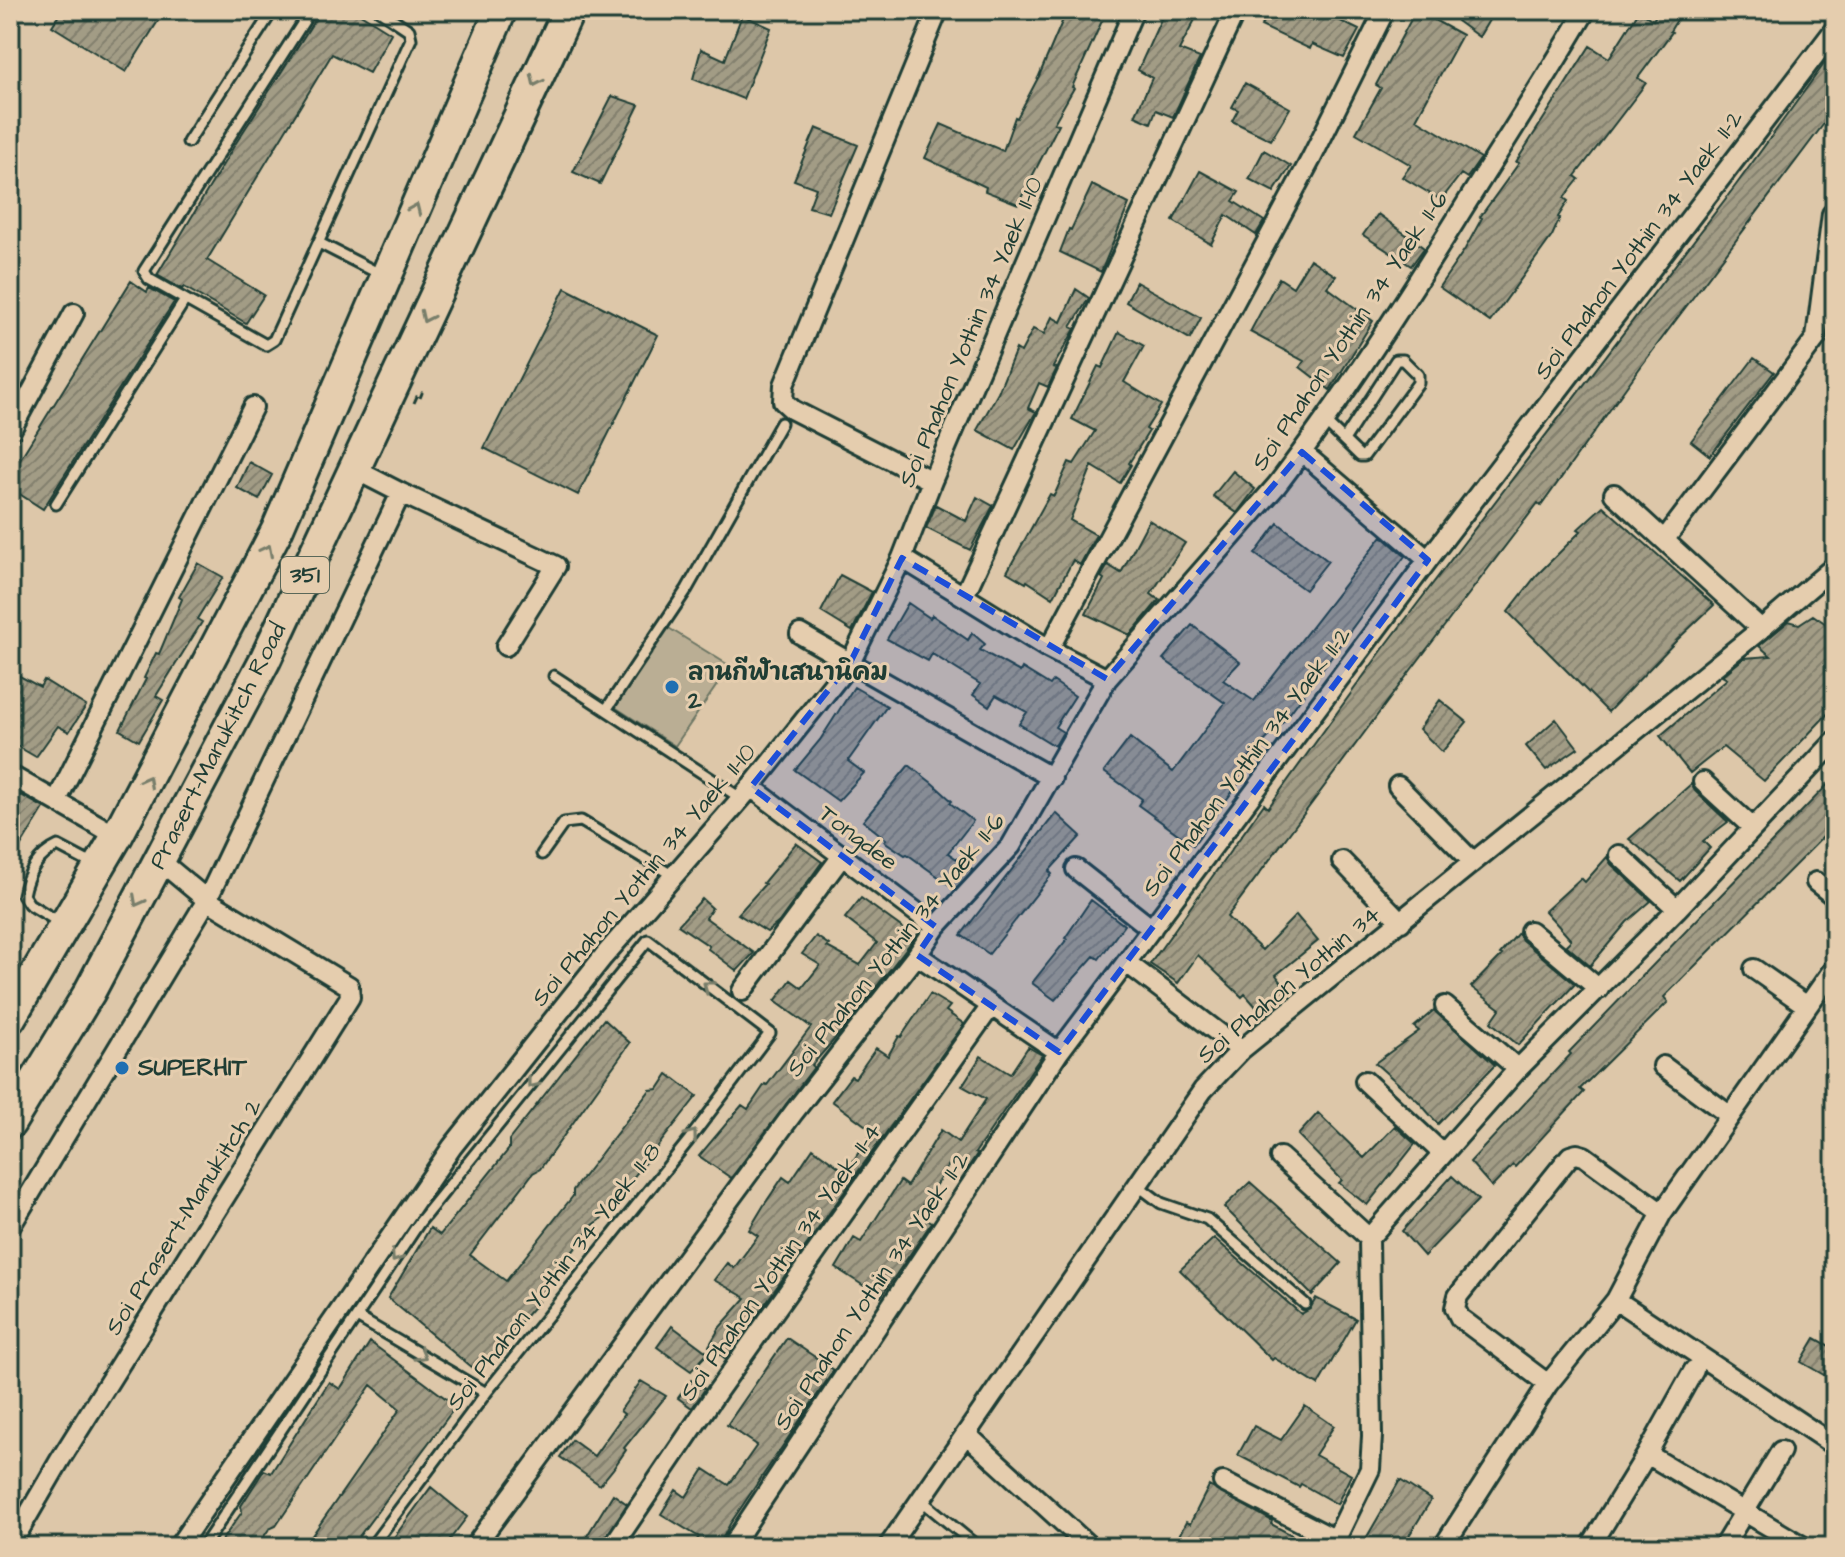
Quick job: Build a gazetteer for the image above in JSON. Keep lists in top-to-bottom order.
{
  "streets": {
    "main road": ["351", "Prasert-Manukitch Road"],
    "street": [
      "Soi Phahon Yothin 34 Yaek 11-2",
      "Soi Phahon Yothin 34 Yaek 11-6",
      "Soi Phahon Yothin 34 Yaek 11-10",
      "Tongdee",
      "Soi Phahon Yothin 34",
      "Soi Prasert-Manukitch 2",
      "Soi Phahon Yothin 34 Yaek 11-4"
    ],
    "lane": ["Soi Phahon Yothin 34 Yaek 11-8"]
  },
  "crossings": [
    ["Soi Phahon Yothin 34 Yaek 11-6", "Tongdee"],
    ["Soi Phahon Yothin 34 Yaek 11-10", "Tongdee"],
    ["Prasert-Manukitch Road", "Soi Prasert-Manukitch 2"]
  ],
  "places": ["ลานกีฬาเสนานิคม 2", "SUPERHIT"]
}
